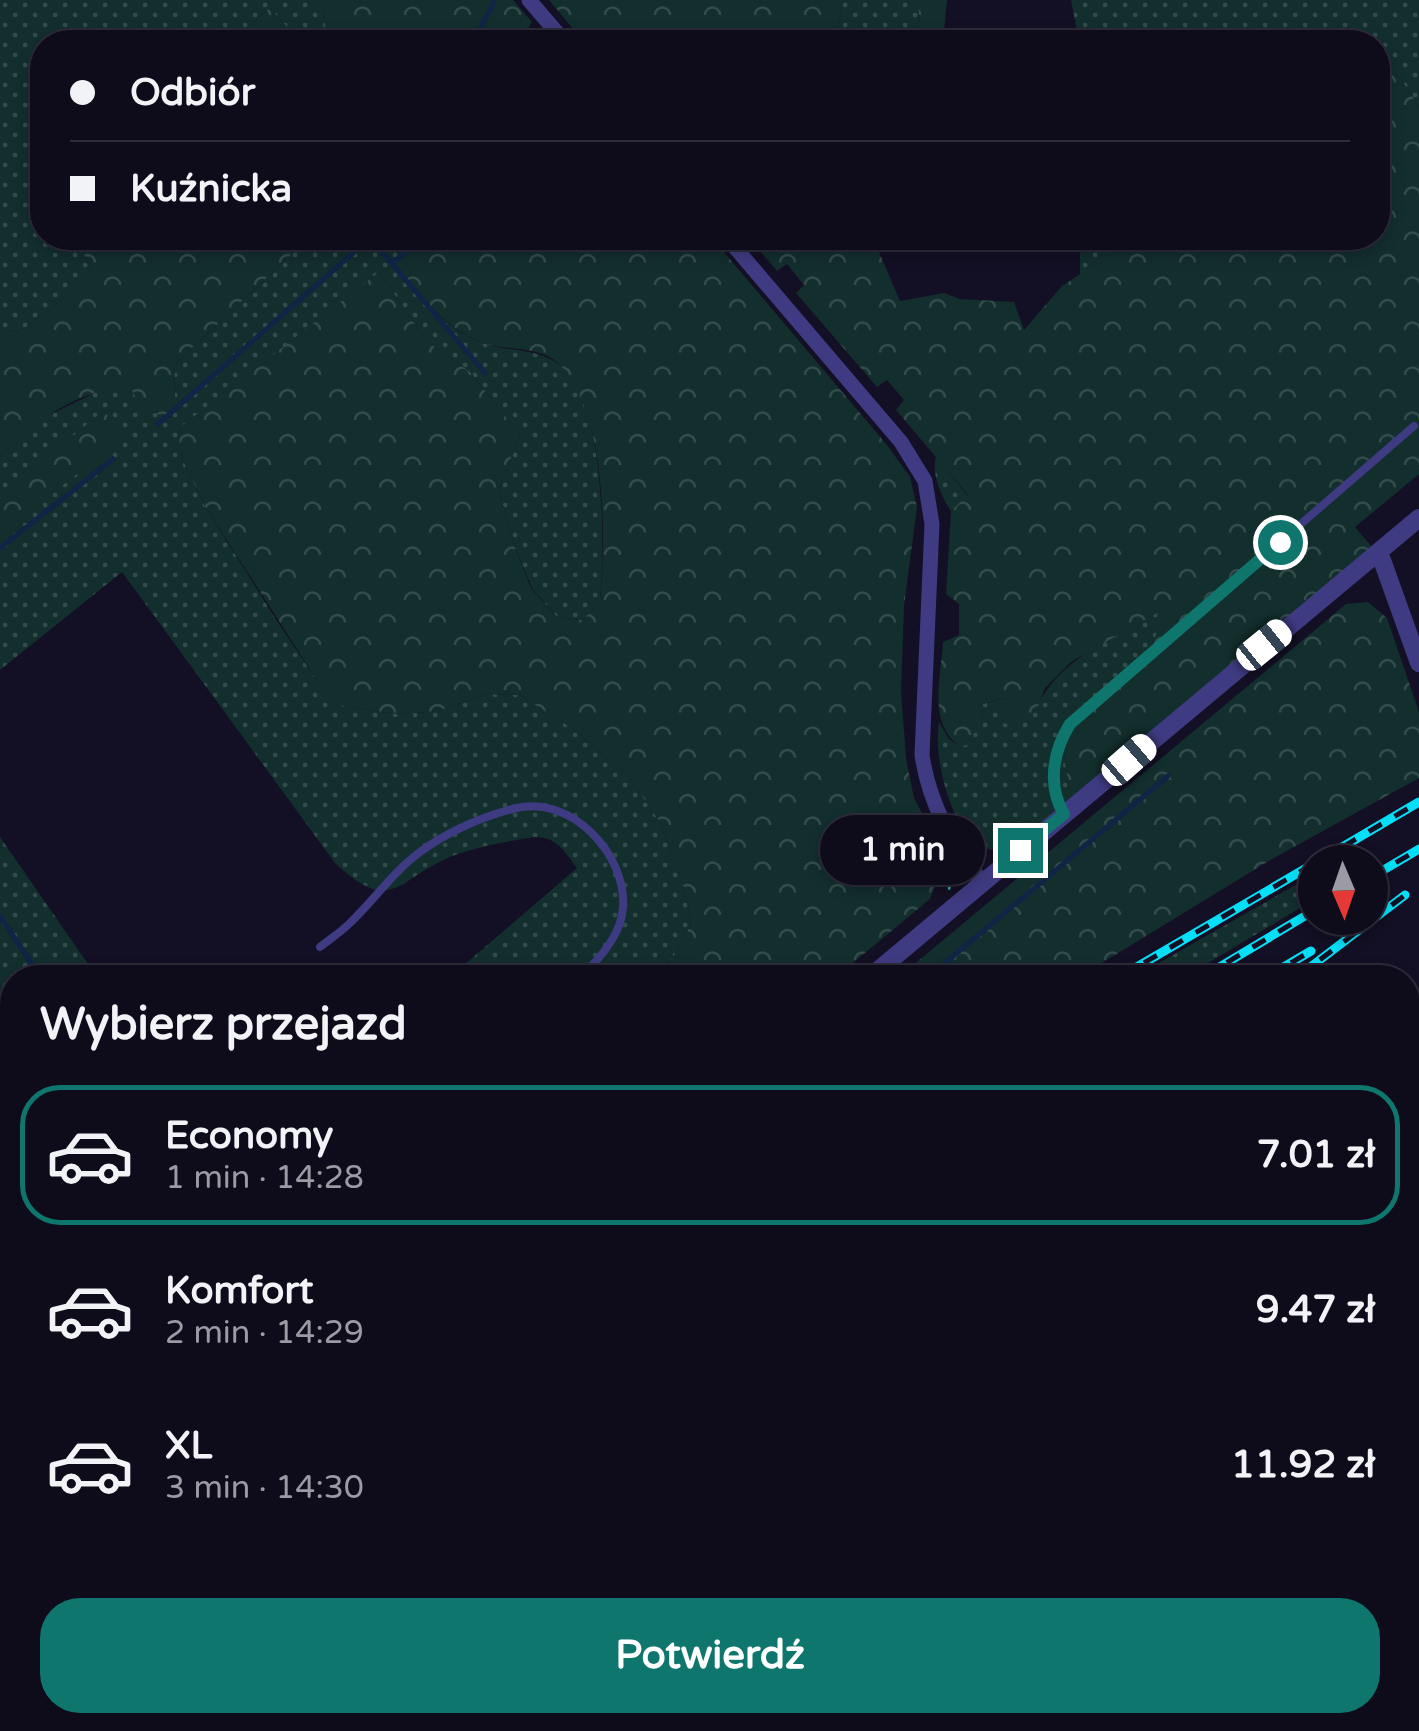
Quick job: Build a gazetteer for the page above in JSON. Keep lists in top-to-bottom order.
{
  "north": "bottom",
  "page": {
    "banner": ["Odbiór", "Kuźnicka"],
    "bubble": "1 min",
    "heading": "Wybierz przejazd",
    "list": [
      {
        "name": "Economy",
        "note": "1 min · 14:28",
        "value": "7.01 zł"
      },
      {
        "name": "Komfort",
        "note": "2 min · 14:29",
        "value": "9.47 zł"
      },
      {
        "name": "XL",
        "note": "3 min · 14:30",
        "value": "11.92 zł"
      }
    ],
    "buttons": "Potwierdź"
  }
}
